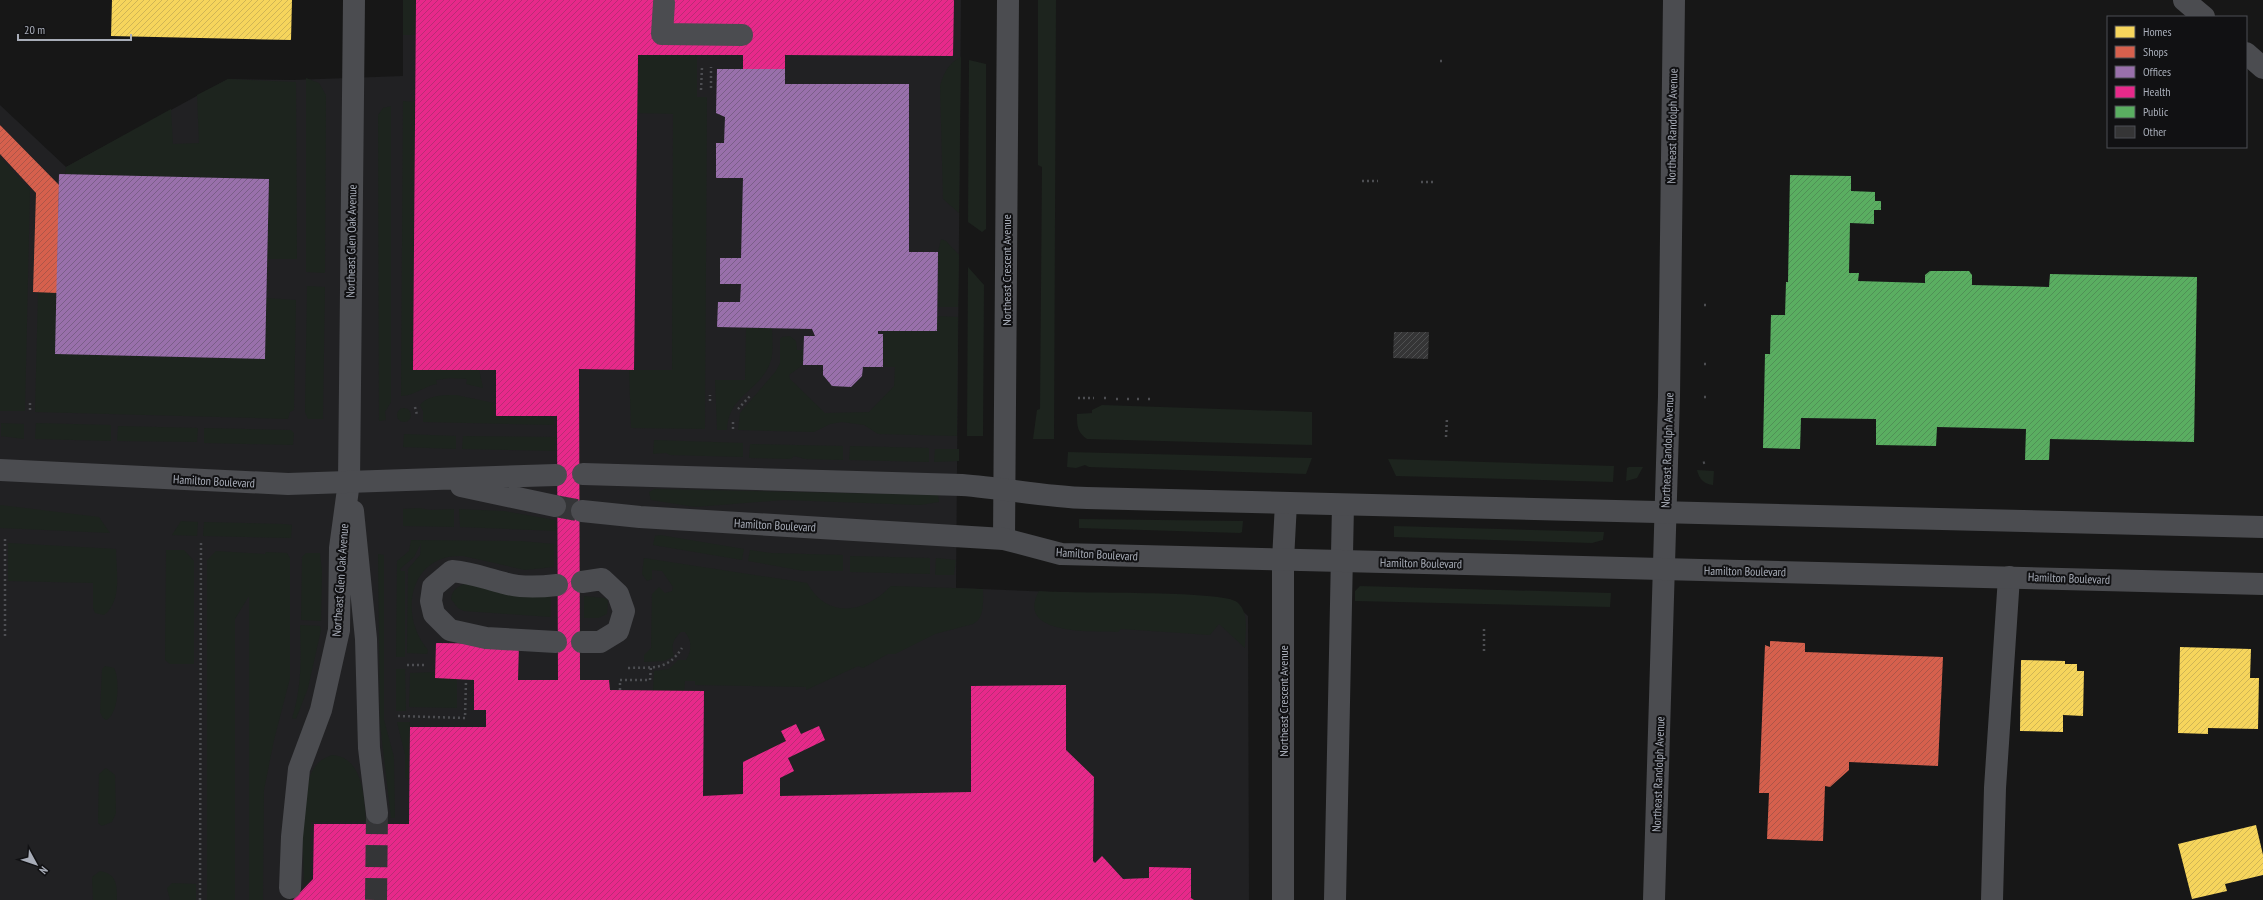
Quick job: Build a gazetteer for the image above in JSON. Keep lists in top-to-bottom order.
{
  "streets": {
    "street": [
      "Northeast Randolph Avenue",
      "Northeast Glen Oak Avenue",
      "Northeast Crescent Avenue",
      "Hamilton Boulevard"
    ]
  },
  "crossings": [
    ["Northeast Randolph Avenue", "Hamilton Boulevard"],
    ["Northeast Glen Oak Avenue", "Hamilton Boulevard"],
    ["Northeast Crescent Avenue", "Hamilton Boulevard"]
  ],
  "legend": [
    "Homes",
    "Shops",
    "Offices",
    "Health",
    "Public",
    "Other"
  ],
  "scale_bar": "20 m",
  "north": "bottom right"
}
